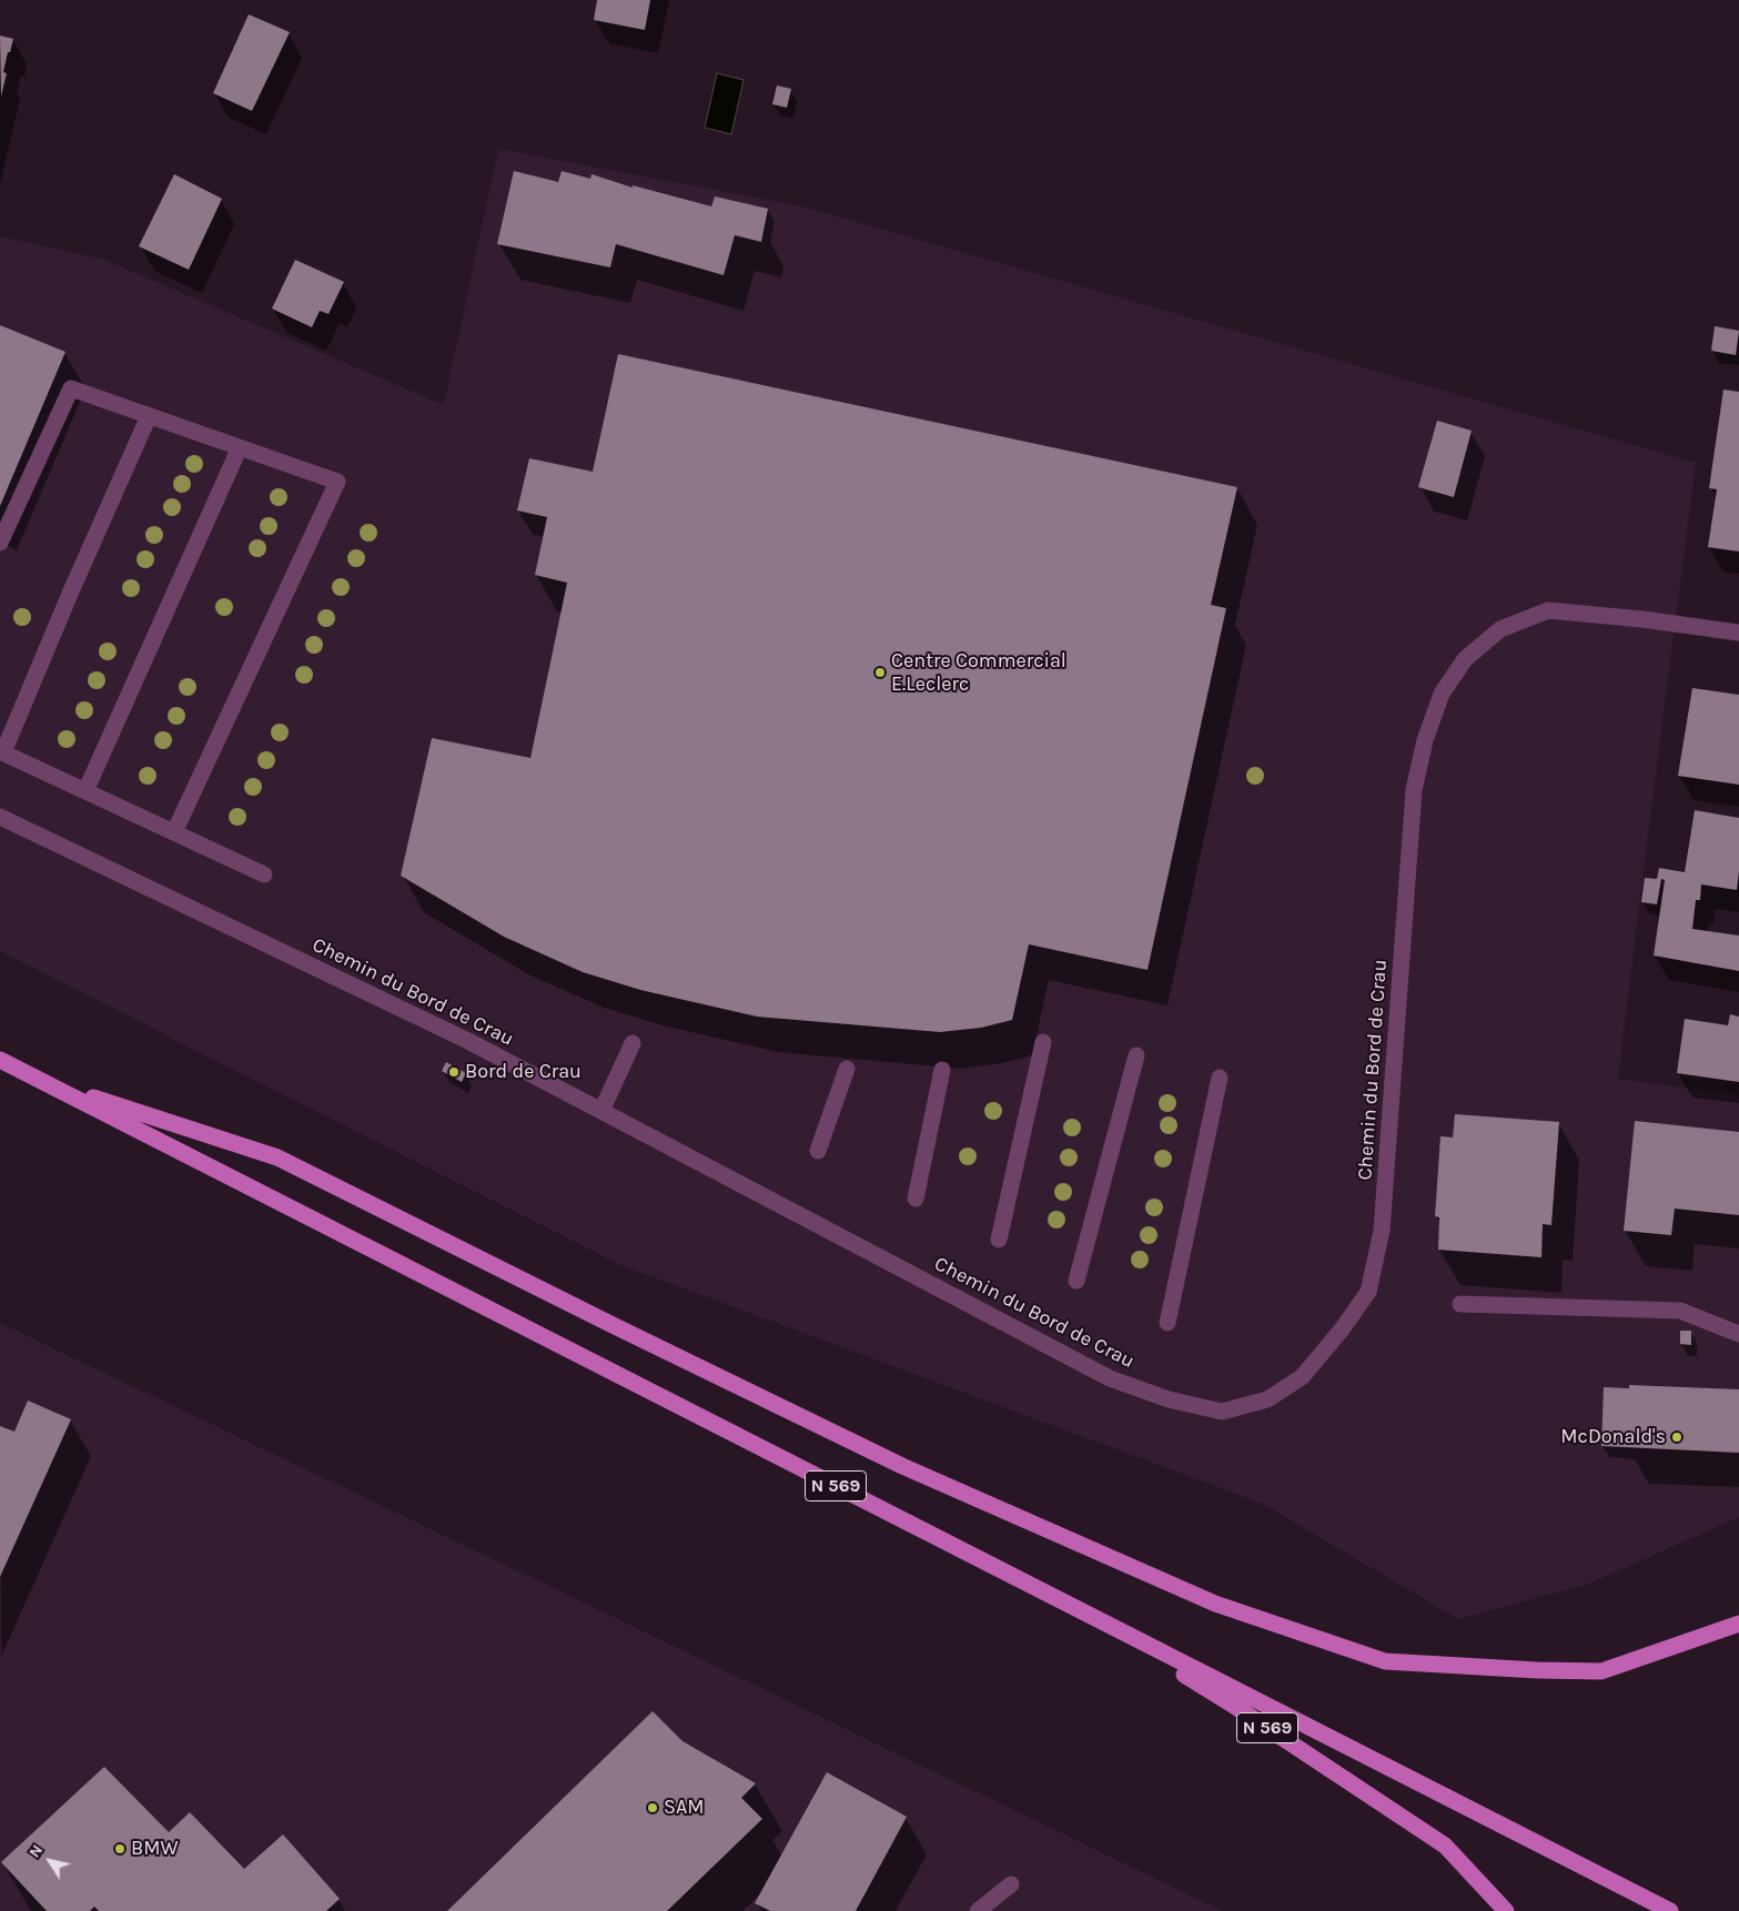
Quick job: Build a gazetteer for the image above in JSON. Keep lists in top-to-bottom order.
{
  "streets": {
    "main road": ["N 569"],
    "street": ["Chemin du Bord de Crau"]
  },
  "places": [
    "Centre Commercial E.Leclerc",
    "Bord de Crau",
    "McDonald's",
    "SAM",
    "BMW"
  ],
  "north": "top left"
}
